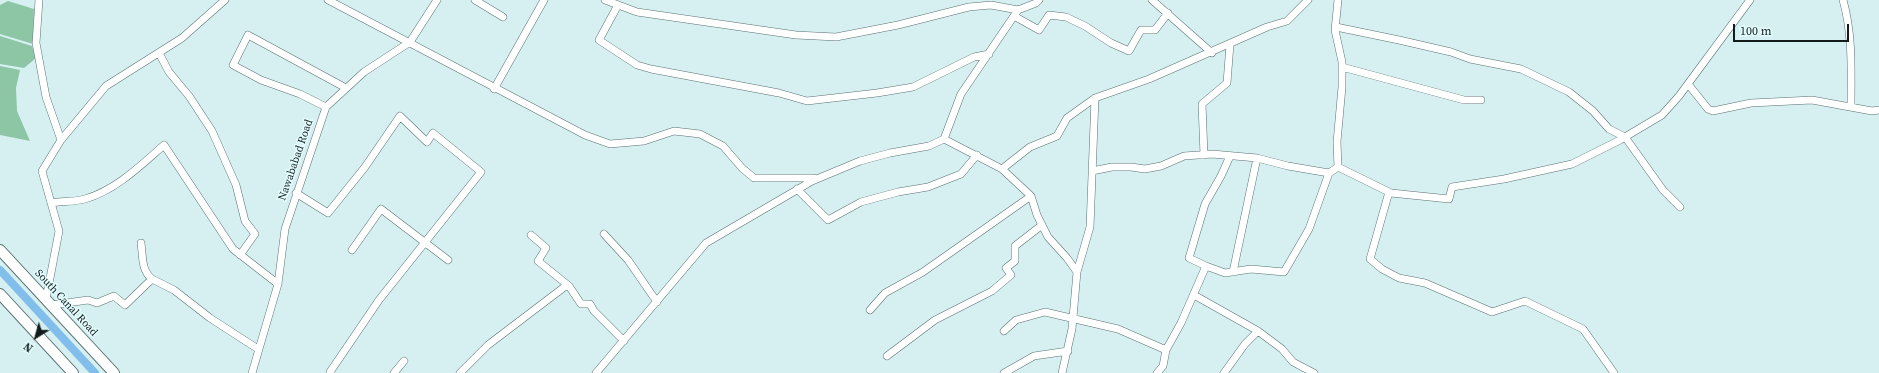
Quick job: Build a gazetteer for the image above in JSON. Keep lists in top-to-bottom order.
{
  "streets": {
    "main road": ["South Canal Road"],
    "street": ["Nawababad Road"]
  },
  "scale_bar": "100 m",
  "north": "bottom left"
}
